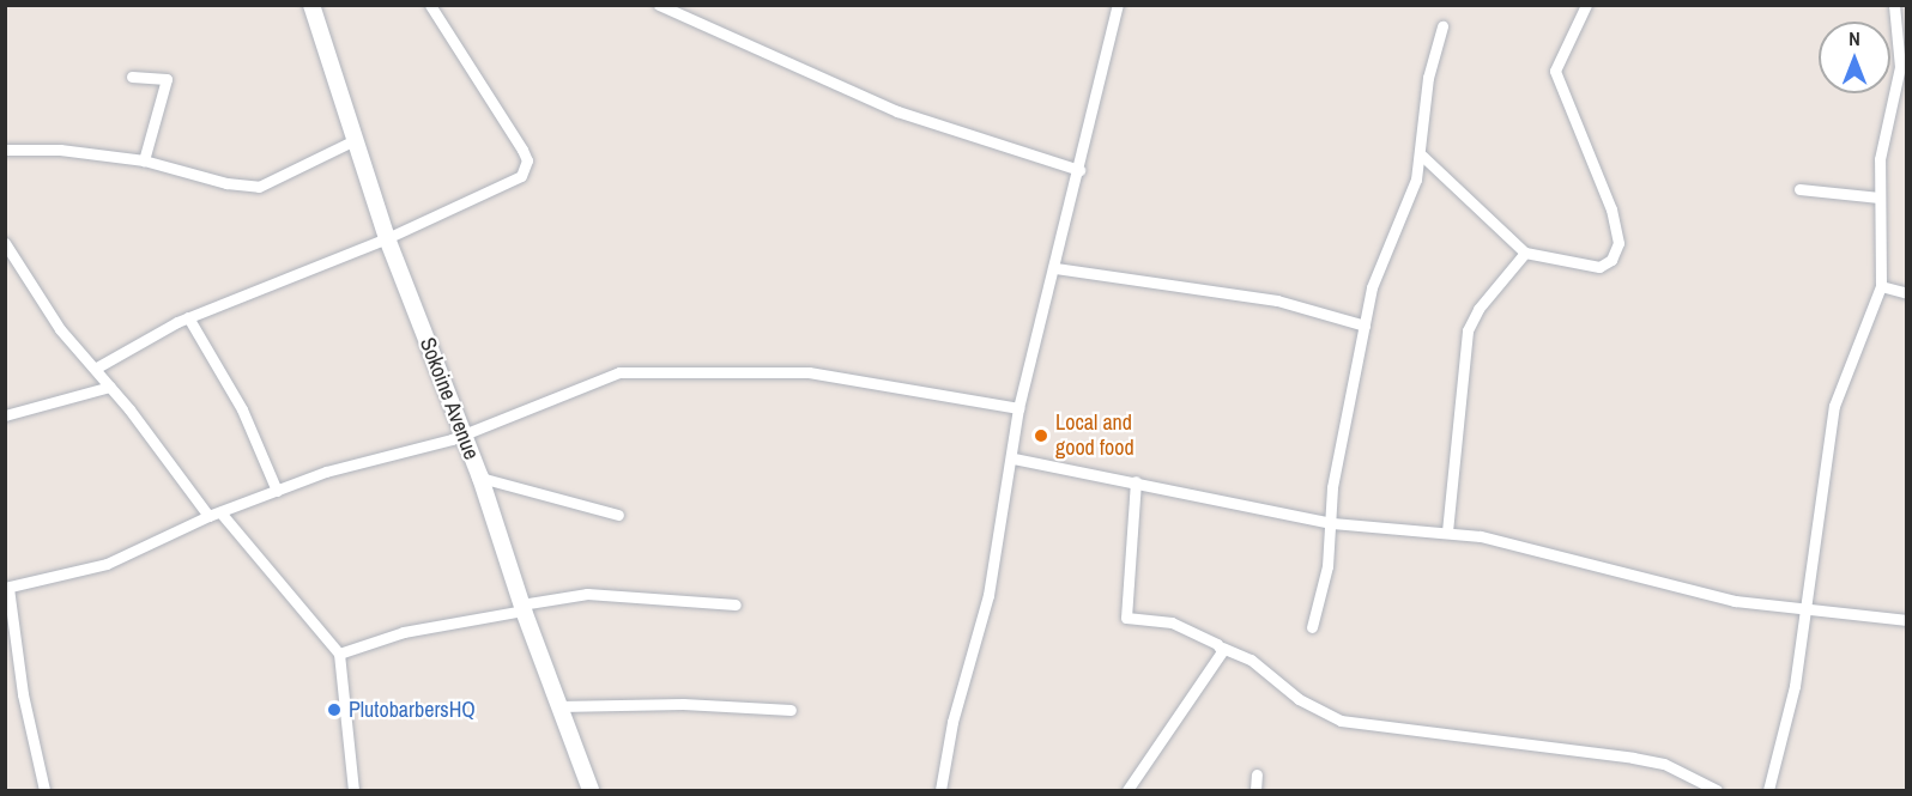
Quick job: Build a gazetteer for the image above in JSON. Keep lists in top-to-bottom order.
{
  "streets": {
    "street": ["Sokoine Avenue"]
  },
  "places": ["Local and good food", "PlutobarbersHQ"],
  "north": "top"
}
